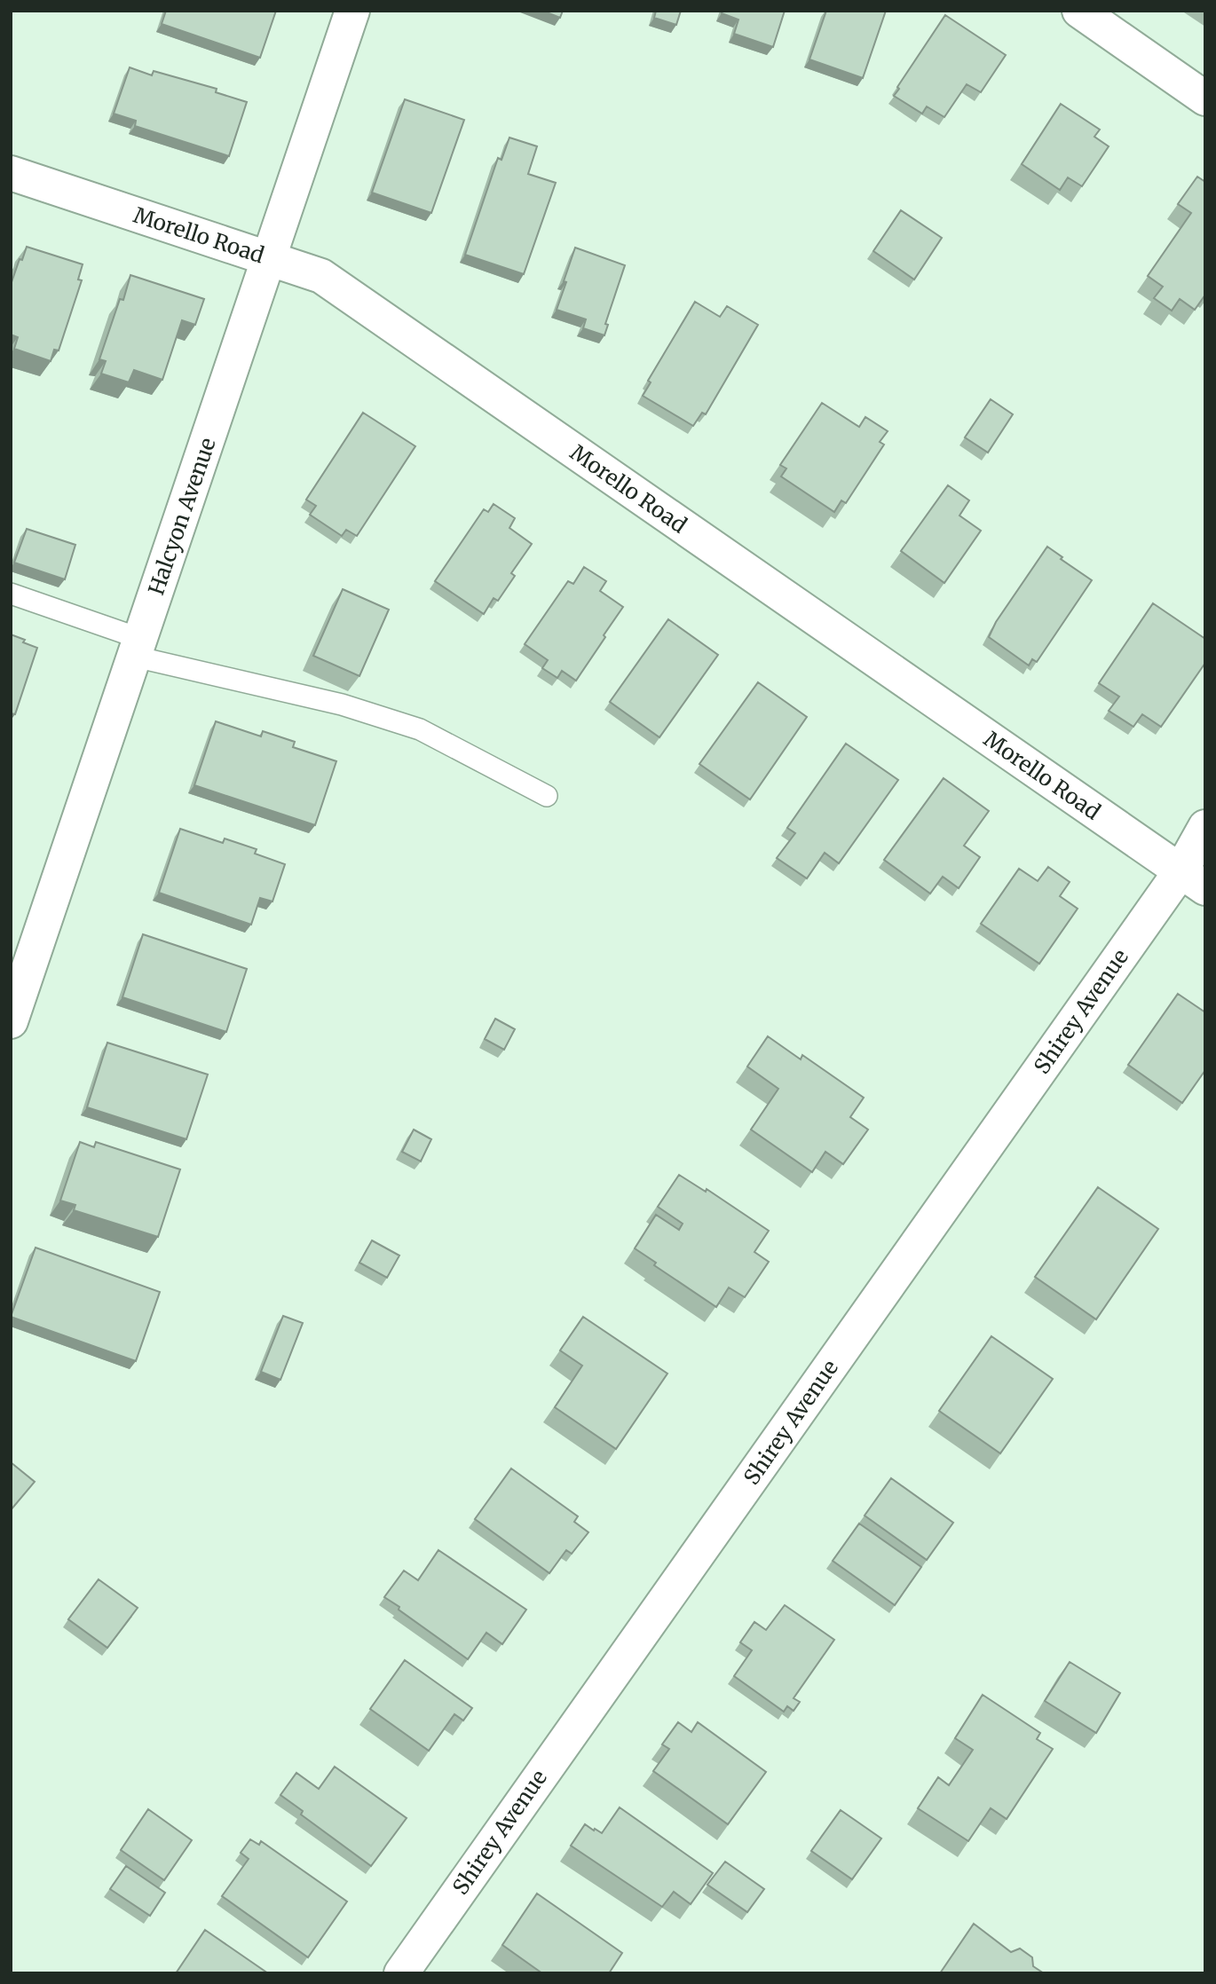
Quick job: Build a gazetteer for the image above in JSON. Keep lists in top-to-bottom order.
{
  "streets": {
    "street": ["Morello Road", "Halcyon Avenue", "Shirey Avenue"]
  },
  "crossings": [
    ["Morello Road", "Halcyon Avenue"],
    ["Morello Road", "Shirey Avenue"]
  ]
}
